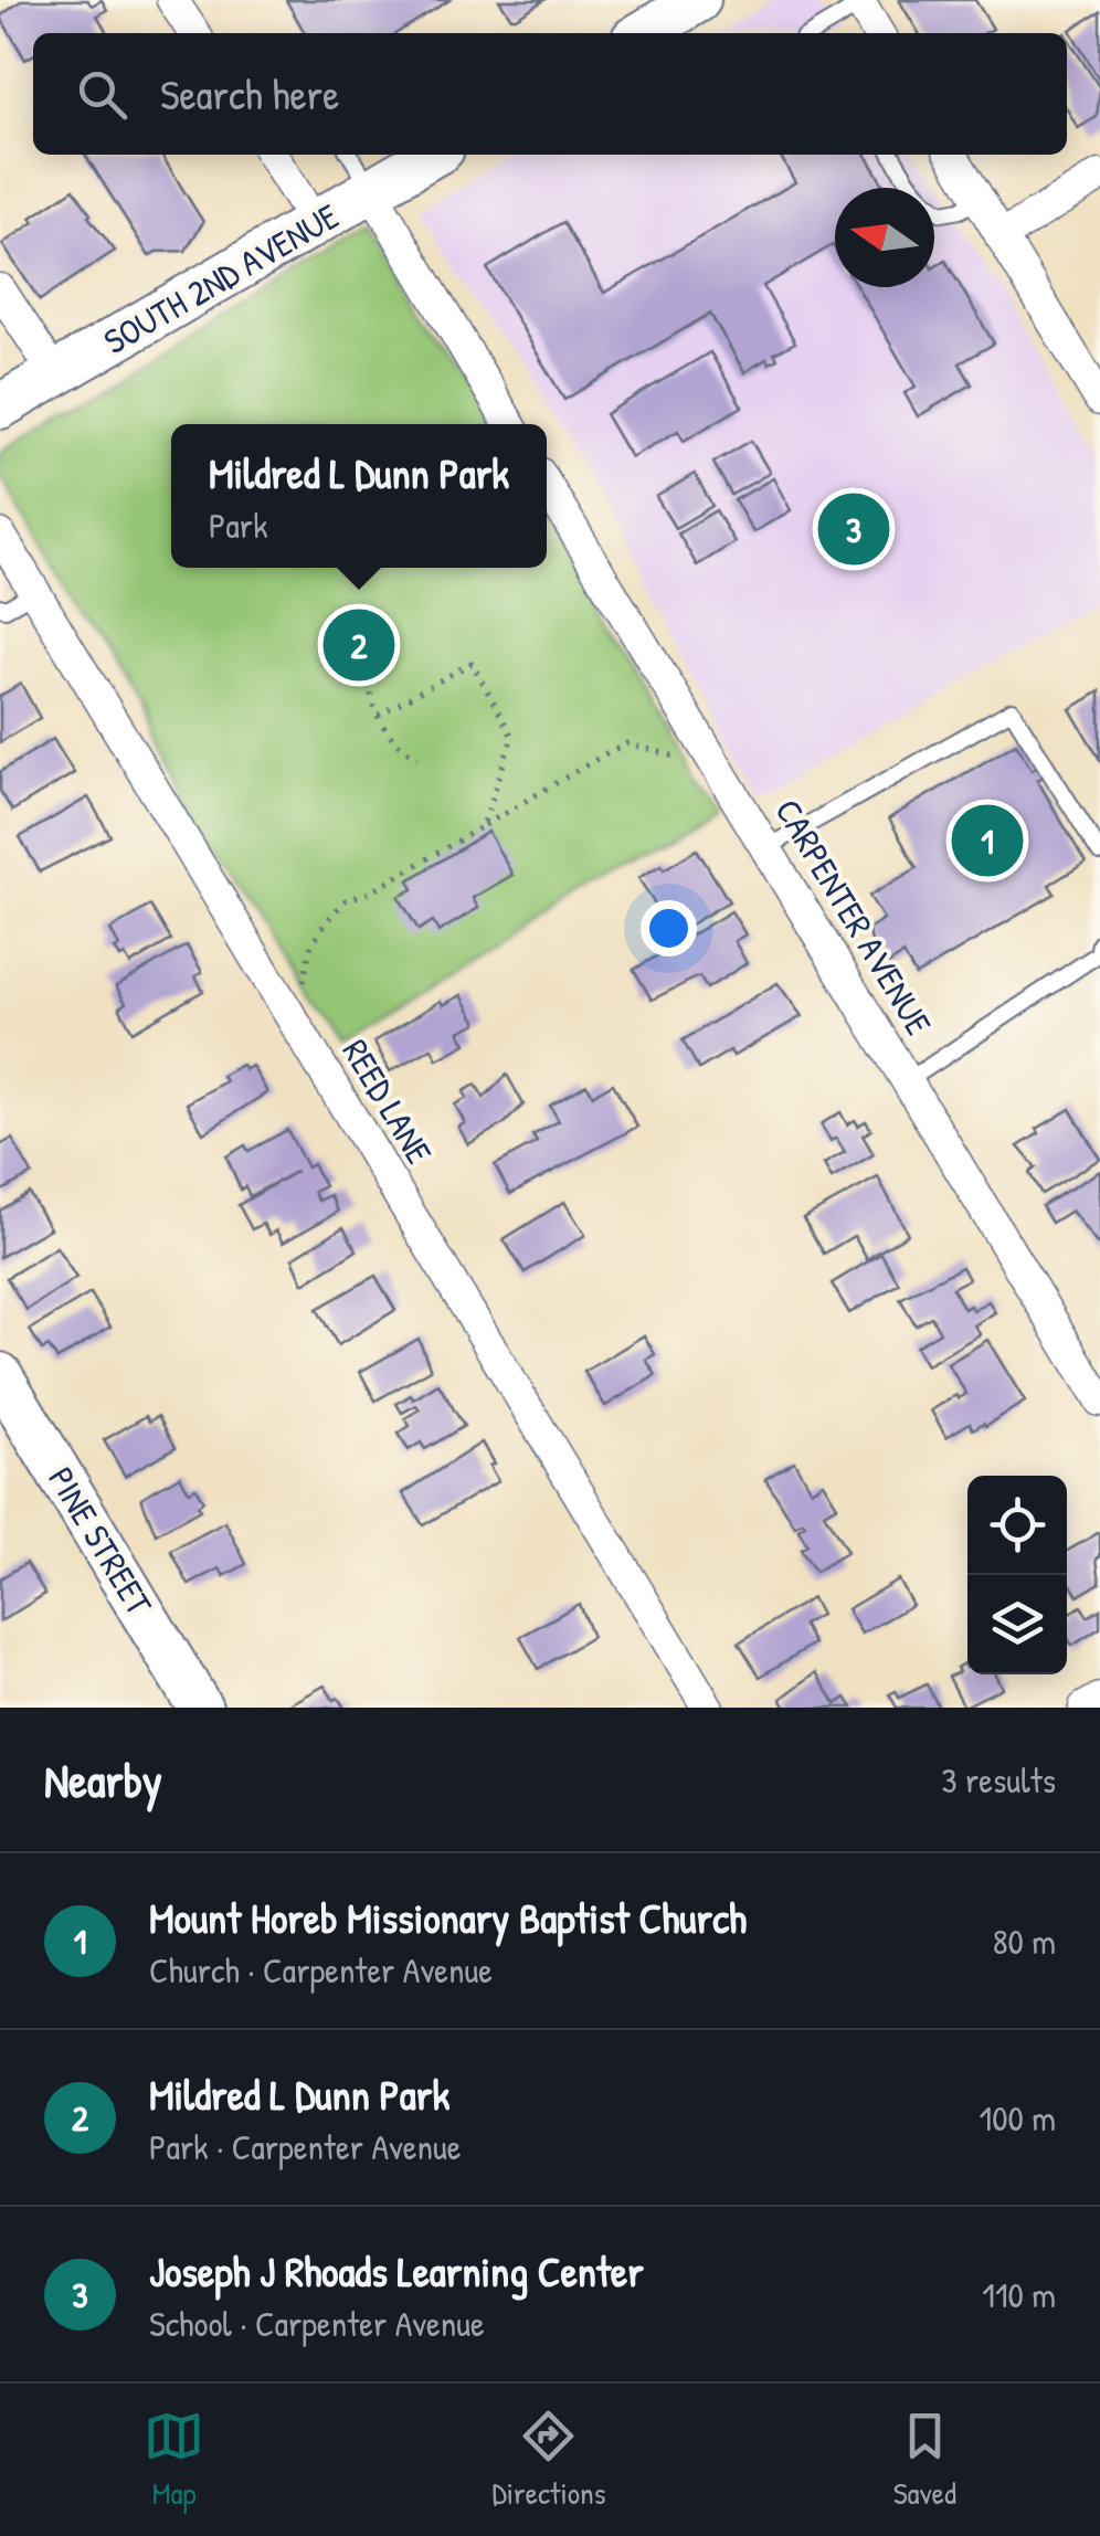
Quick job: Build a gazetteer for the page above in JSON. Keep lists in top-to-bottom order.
{
  "streets": {
    "main road": ["SOUTH 2ND AVENUE", "PINE STREET"],
    "street": ["CARPENTER AVENUE", "REED LANE"]
  },
  "north": "left",
  "page": {
    "search": "Search here",
    "popup": ["Mildred L Dunn Park", "Park"],
    "pins": ["3", "2", "1"],
    "heading": ["Nearby", "3 results"],
    "list": [
      {
        "mark": "1",
        "name": "Mount Horeb Missionary Baptist Church",
        "note": "Church · Carpenter Avenue",
        "value": "80 m"
      },
      {
        "mark": "2",
        "name": "Mildred L Dunn Park",
        "note": "Park · Carpenter Avenue",
        "value": "100 m"
      },
      {
        "mark": "3",
        "name": "Joseph J Rhoads Learning Center",
        "note": "School · Carpenter Avenue",
        "value": "110 m"
      }
    ],
    "nav": ["Map", "Directions", "Saved"]
  }
}
